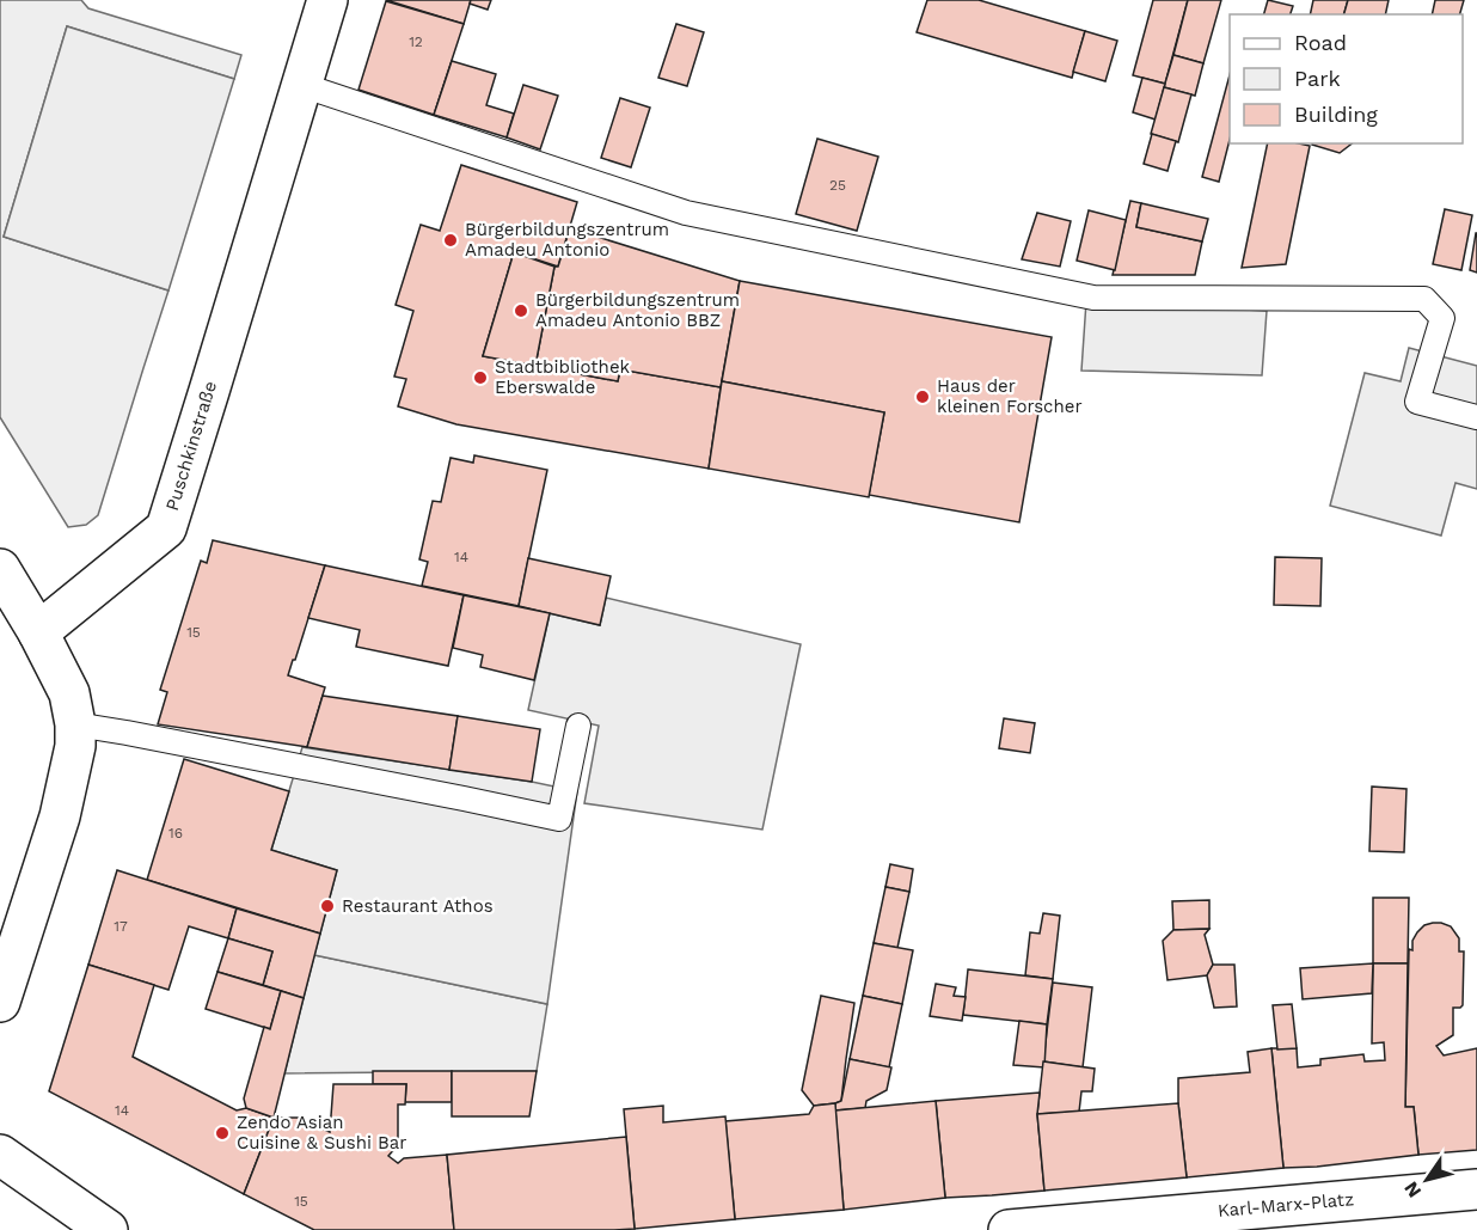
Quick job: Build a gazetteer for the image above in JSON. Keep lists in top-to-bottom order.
{
  "streets": {
    "street": ["Puschkinstraße", "Karl-Marx-Platz"]
  },
  "places": [
    "Bürgerbildungszentrum Amadeu Antonio",
    "Bürgerbildungszentrum Amadeu Antonio BBZ",
    "Stadtbibliothek Eberswalde",
    "Haus der kleinen Forscher",
    "Restaurant Athos",
    "Zendo Asian Cuisine & Sushi Bar"
  ],
  "house_numbers": [
    "12",
    "25",
    "14",
    "15",
    "16",
    "17",
    "14",
    "15"
  ],
  "legend": ["Road", "Park", "Building"],
  "north": "bottom left"
}
